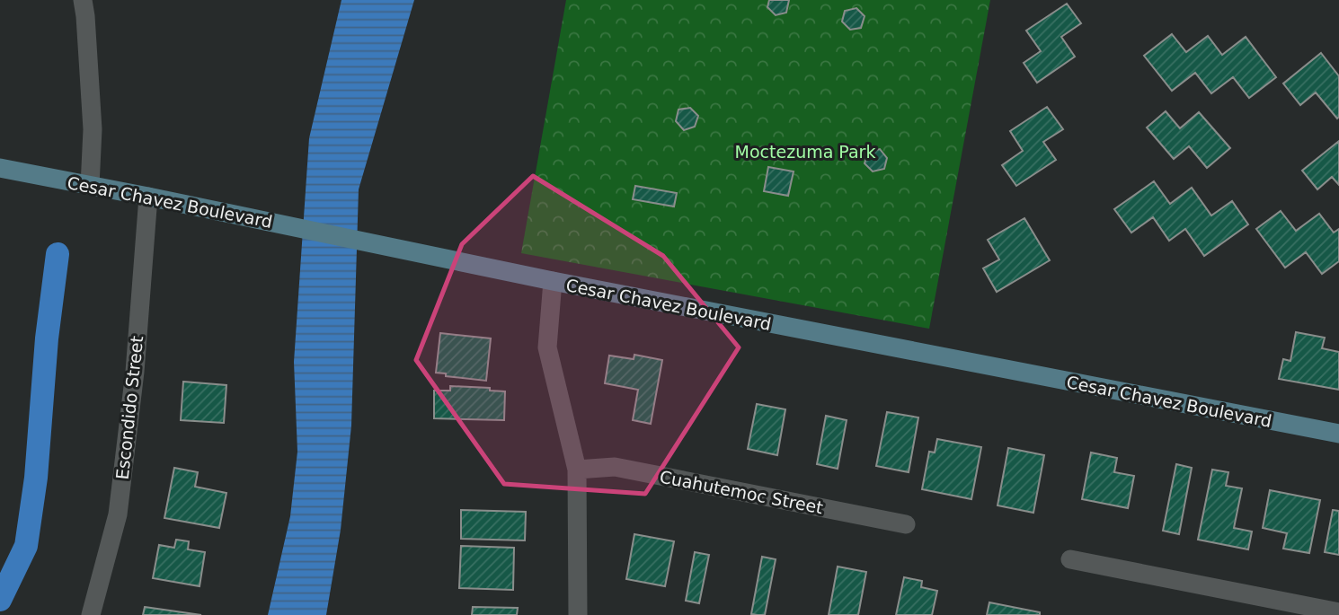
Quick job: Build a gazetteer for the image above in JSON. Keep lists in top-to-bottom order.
{
  "streets": {
    "street": ["Cesar Chavez Boulevard", "Escondido Street", "Cuahutemoc Street"]
  },
  "crossings": [
    ["Cesar Chavez Boulevard", "Escondido Street"]
  ],
  "parks": ["Moctezuma Park"]
}
